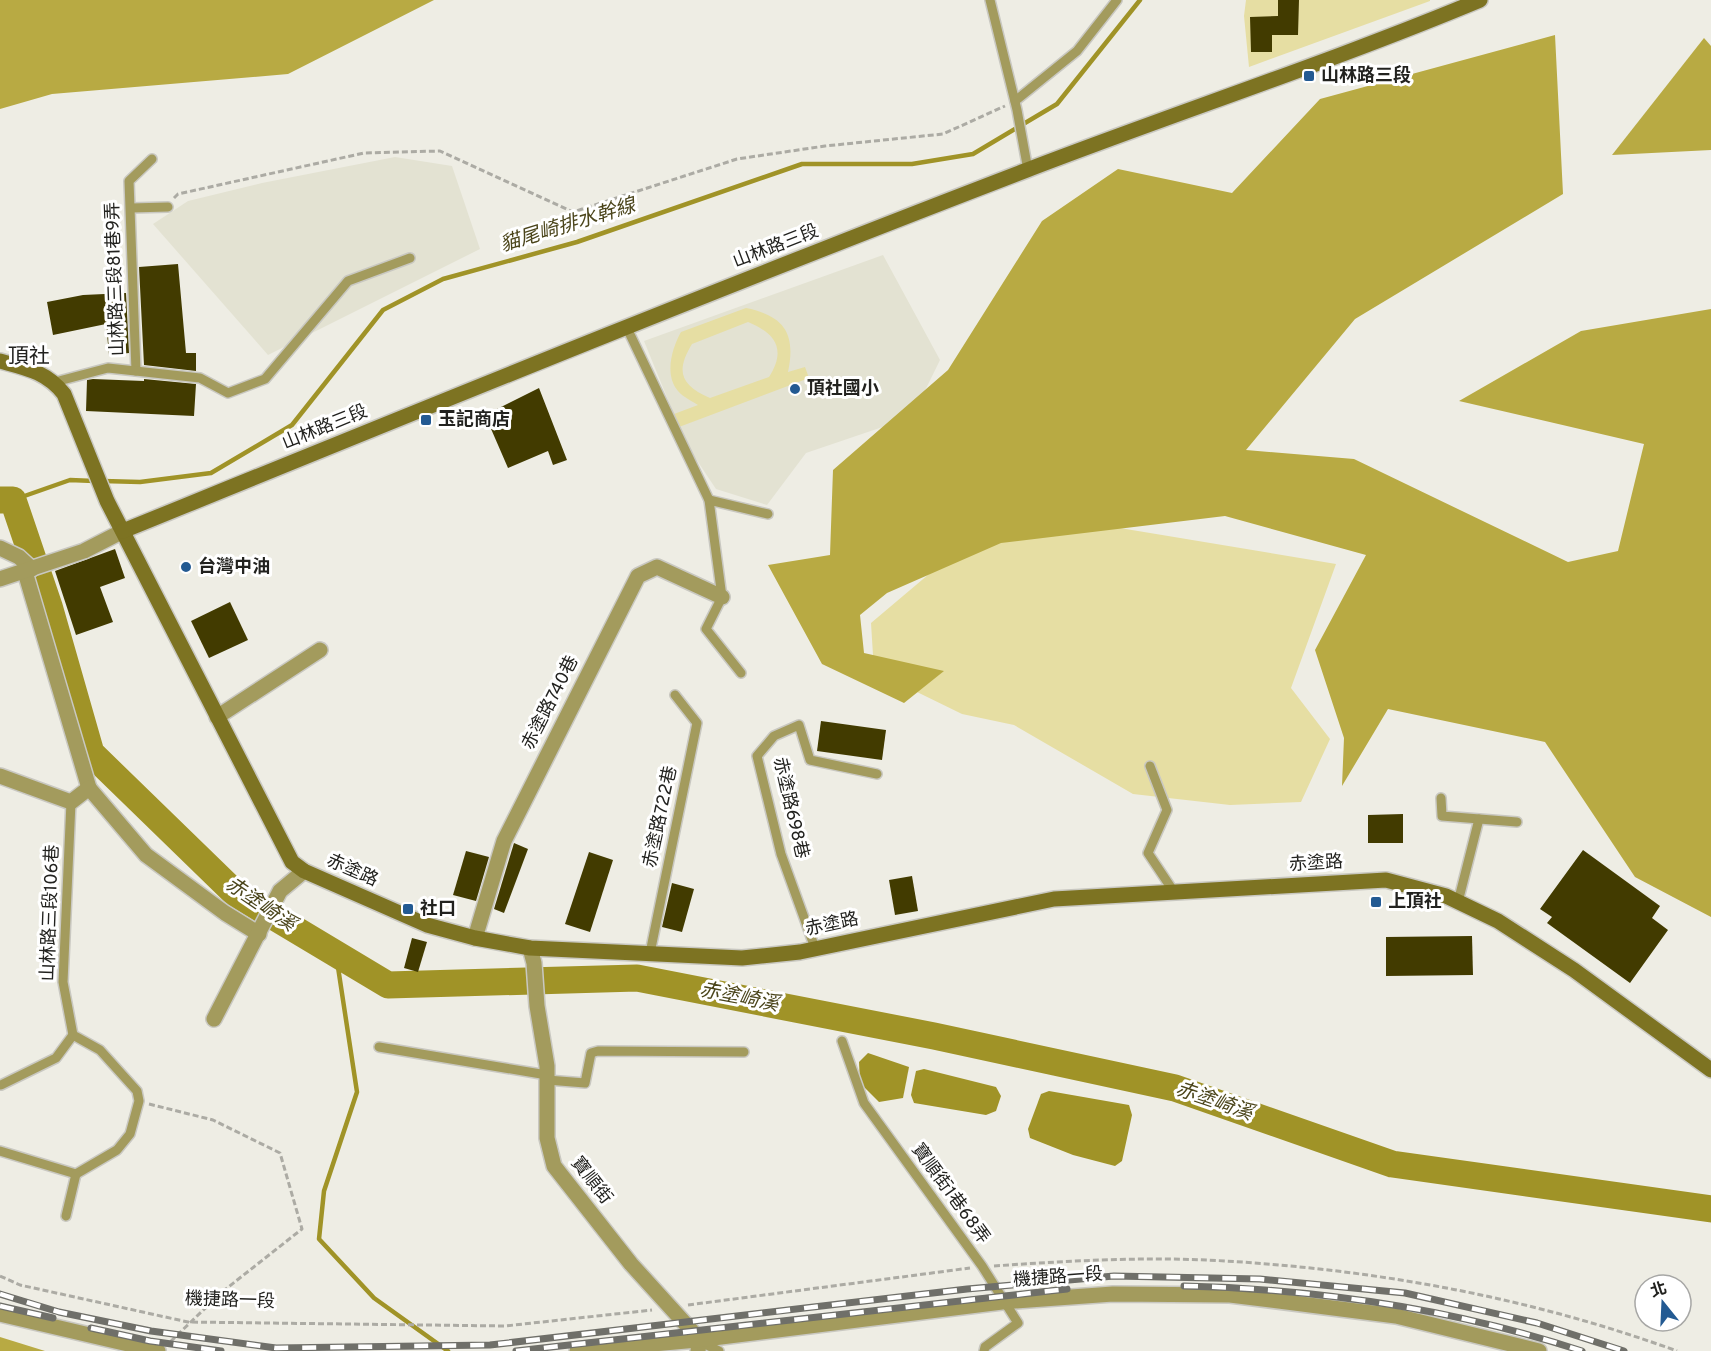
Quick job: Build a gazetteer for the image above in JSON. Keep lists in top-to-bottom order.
{
  "streets": {
    "street": [
      "山林路三段",
      "赤塗路740巷",
      "赤塗路",
      "寶順街",
      "機捷路一段"
    ],
    "lane": [
      "山林路三段81巷9弄",
      "赤塗路698巷",
      "赤塗路722巷",
      "山林路三段106巷",
      "寶順街1巷68弄"
    ]
  },
  "crossings": [
    ["山林路三段", "赤塗路"],
    ["赤塗路740巷", "赤塗路"],
    ["赤塗路698巷", "赤塗路"],
    ["赤塗路722巷", "赤塗路"],
    ["赤塗路", "寶順街"],
    ["寶順街", "機捷路一段"],
    ["寶順街1巷68弄", "機捷路一段"]
  ],
  "districts": ["頂社"],
  "water": ["貓尾崎排水幹線", "赤塗崎溪"],
  "places": {
    "transit": [
      "山林路三段",
      "玉記商店",
      "上頂社",
      "社口"
    ],
    "other": ["頂社國小", "台灣中油"]
  },
  "north": "top"
}
